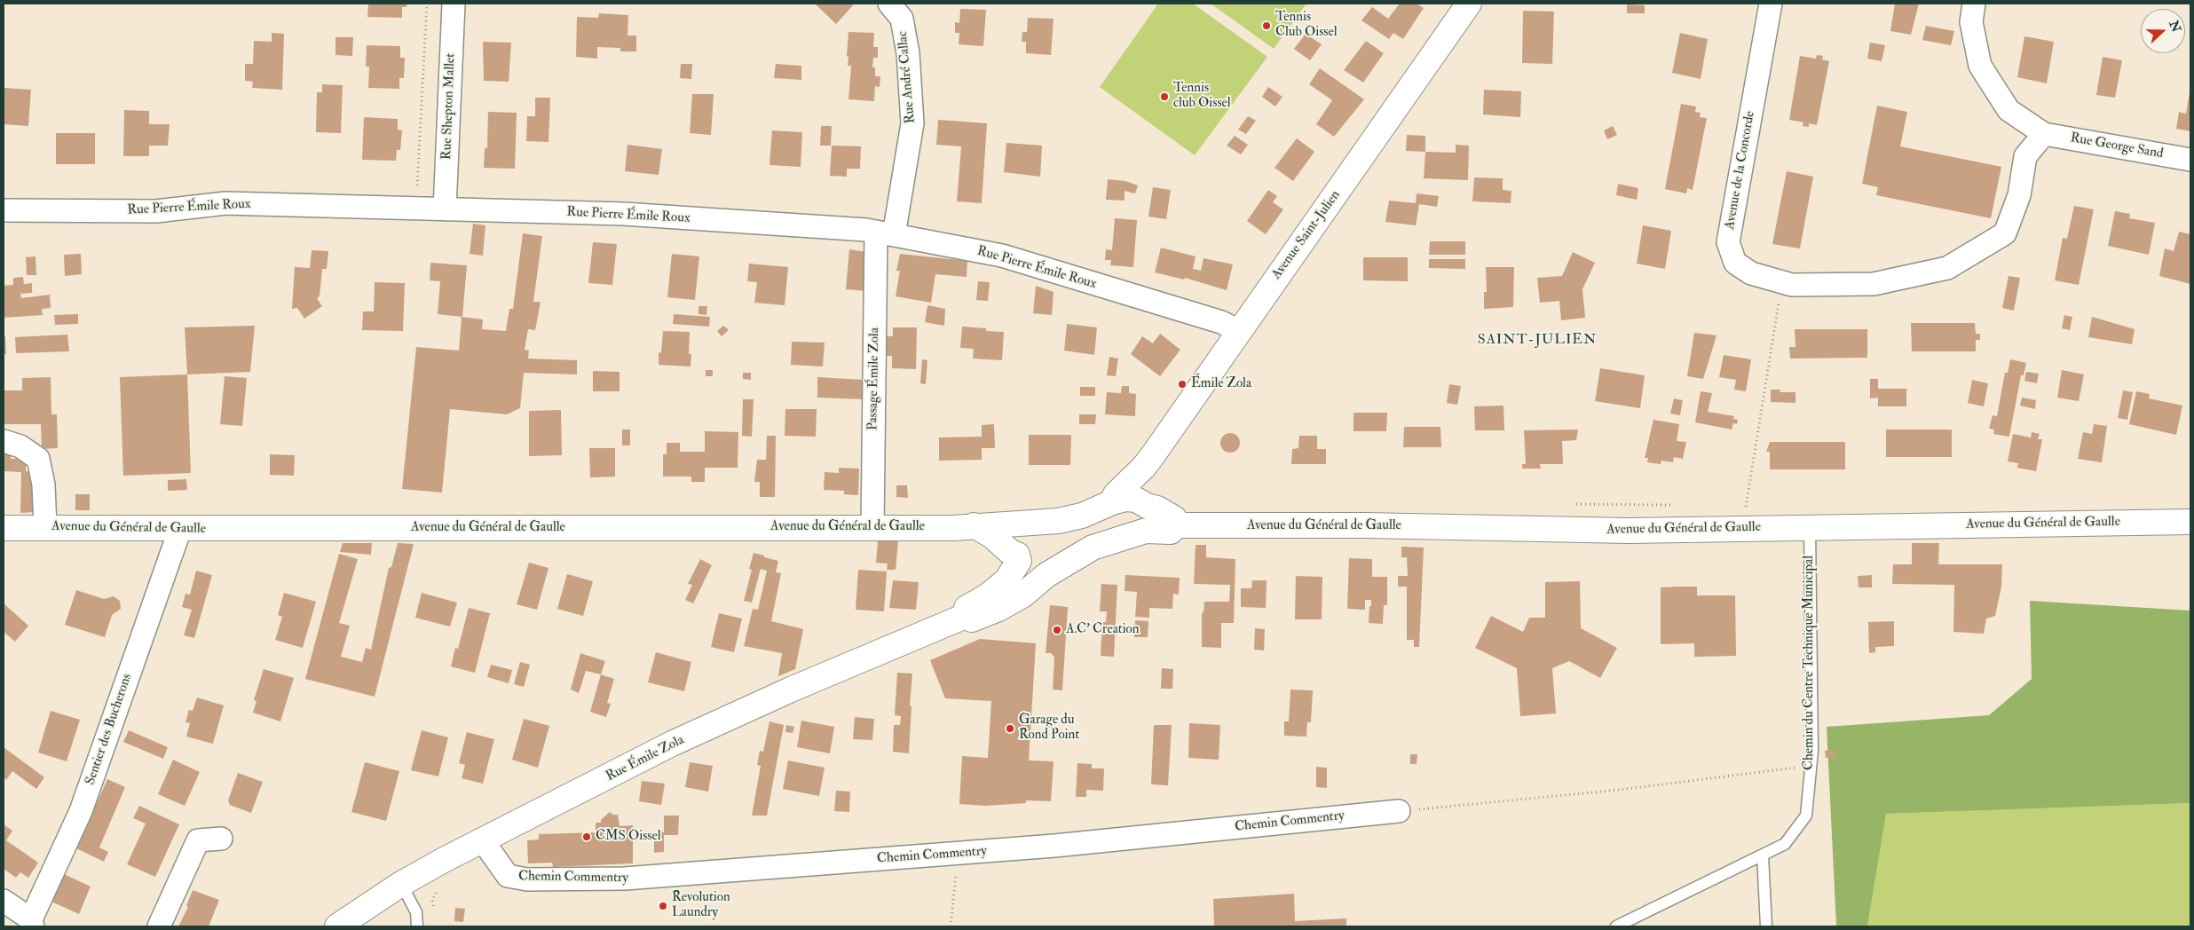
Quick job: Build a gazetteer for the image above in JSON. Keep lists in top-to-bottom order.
{
  "streets": {
    "main road": ["Avenue Saint-Julien", "Avenue du Général de Gaulle", "Rue Émile Zola"],
    "street": [
      "Rue André Callac",
      "Rue Shepton Mallet",
      "Rue George Sand",
      "Avenue de la Concorde",
      "Rue Pierre Émile Roux",
      "Passage Émile Zola",
      "Sentier des Bucherons",
      "Chemin Commentry"
    ],
    "lane": ["Chemin du Centre Technique Municipal"]
  },
  "crossings": [
    ["Rue André Callac", "Rue Pierre Émile Roux"],
    ["Rue André Callac", "Passage Émile Zola"],
    ["Rue Shepton Mallet", "Rue Pierre Émile Roux"],
    ["Rue George Sand", "Avenue de la Concorde"],
    ["Rue Pierre Émile Roux", "Avenue Saint-Julien"],
    ["Rue Pierre Émile Roux", "Passage Émile Zola"],
    ["Avenue Saint-Julien", "Avenue du Général de Gaulle"],
    ["Passage Émile Zola", "Avenue du Général de Gaulle"],
    ["Avenue du Général de Gaulle", "Chemin du Centre Technique Municipal"],
    ["Avenue du Général de Gaulle", "Sentier des Bucherons"],
    ["Avenue du Général de Gaulle", "Rue Émile Zola"],
    ["Rue Émile Zola", "Chemin Commentry"]
  ],
  "districts": ["SAINT-JULIEN"],
  "places": [
    "Tennis Club Oissel",
    "Tennis club Oissel",
    "Émile Zola",
    "A.C' Creation",
    "Garage du Rond Point",
    "CMS Oissel",
    "Revolution Laundry"
  ],
  "north": "right"
}
